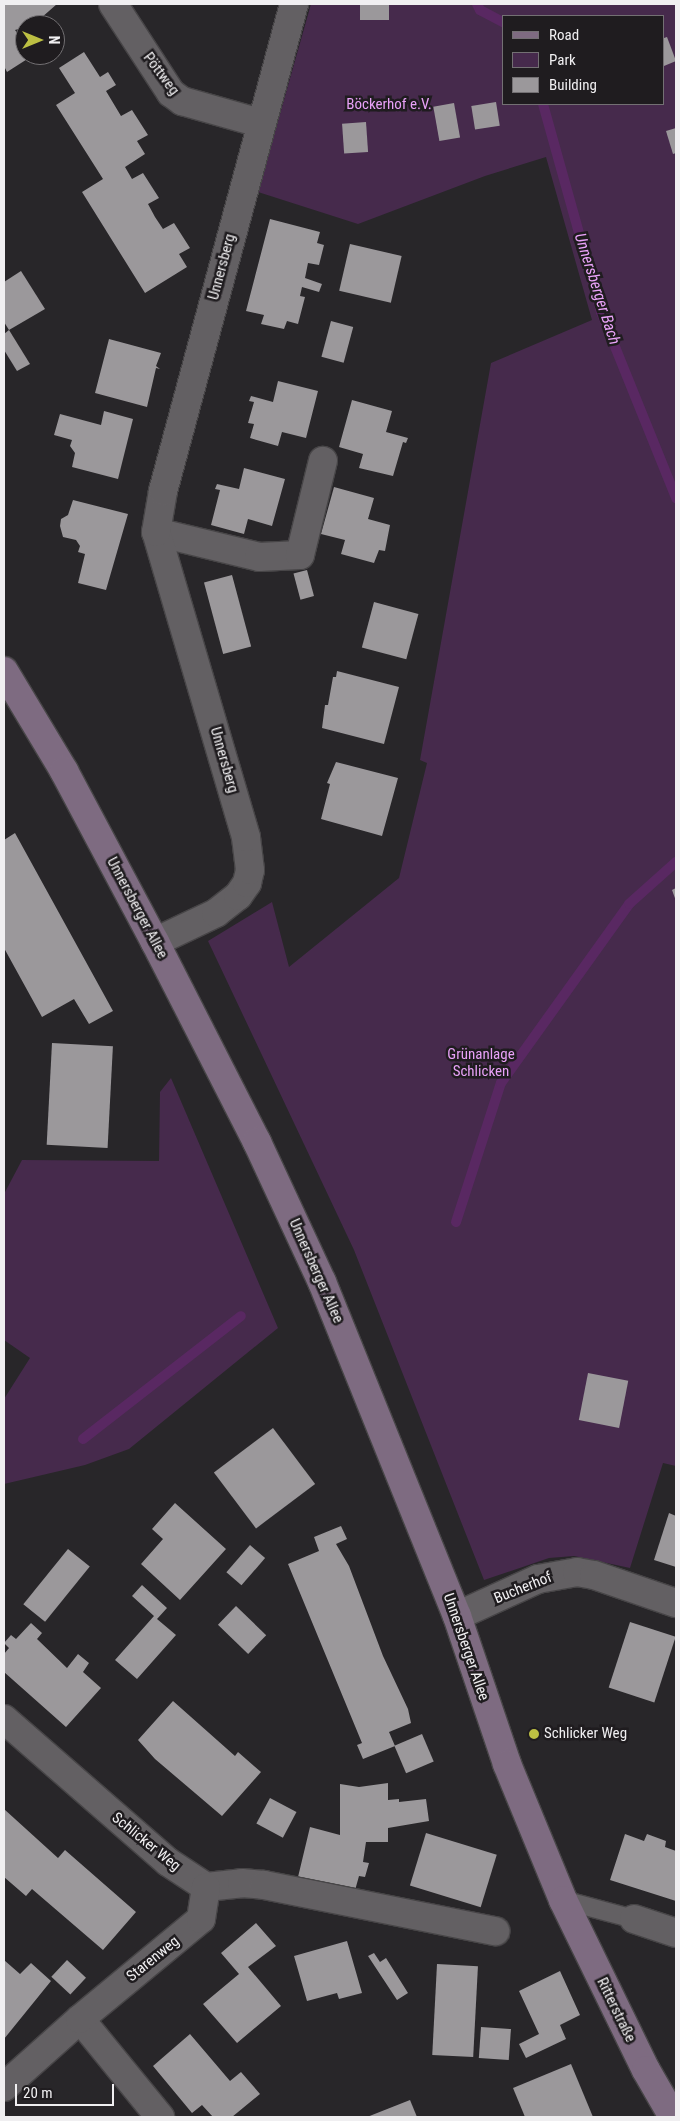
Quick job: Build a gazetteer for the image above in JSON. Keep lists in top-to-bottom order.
{
  "streets": {
    "main road": ["Unnersberger Allee", "Ritterstraße"],
    "street": [
      "Pöttweg",
      "Unnersberg",
      "Bucherhof",
      "Schlicker Weg",
      "Starenweg"
    ]
  },
  "crossings": [
    ["Pöttweg", "Unnersberg"],
    ["Unnersberg", "Unnersberger Allee"],
    ["Unnersberger Allee", "Bucherhof"],
    ["Unnersberger Allee", "Ritterstraße"],
    ["Schlicker Weg", "Starenweg"]
  ],
  "water": ["Unnersberger Bach"],
  "parks": ["Böckerhof e.V.", "Grünanlage Schlicken"],
  "places": ["Schlicker Weg"],
  "legend": ["Road", "Park", "Building"],
  "scale_bar": "20 m",
  "north": "right"
}
